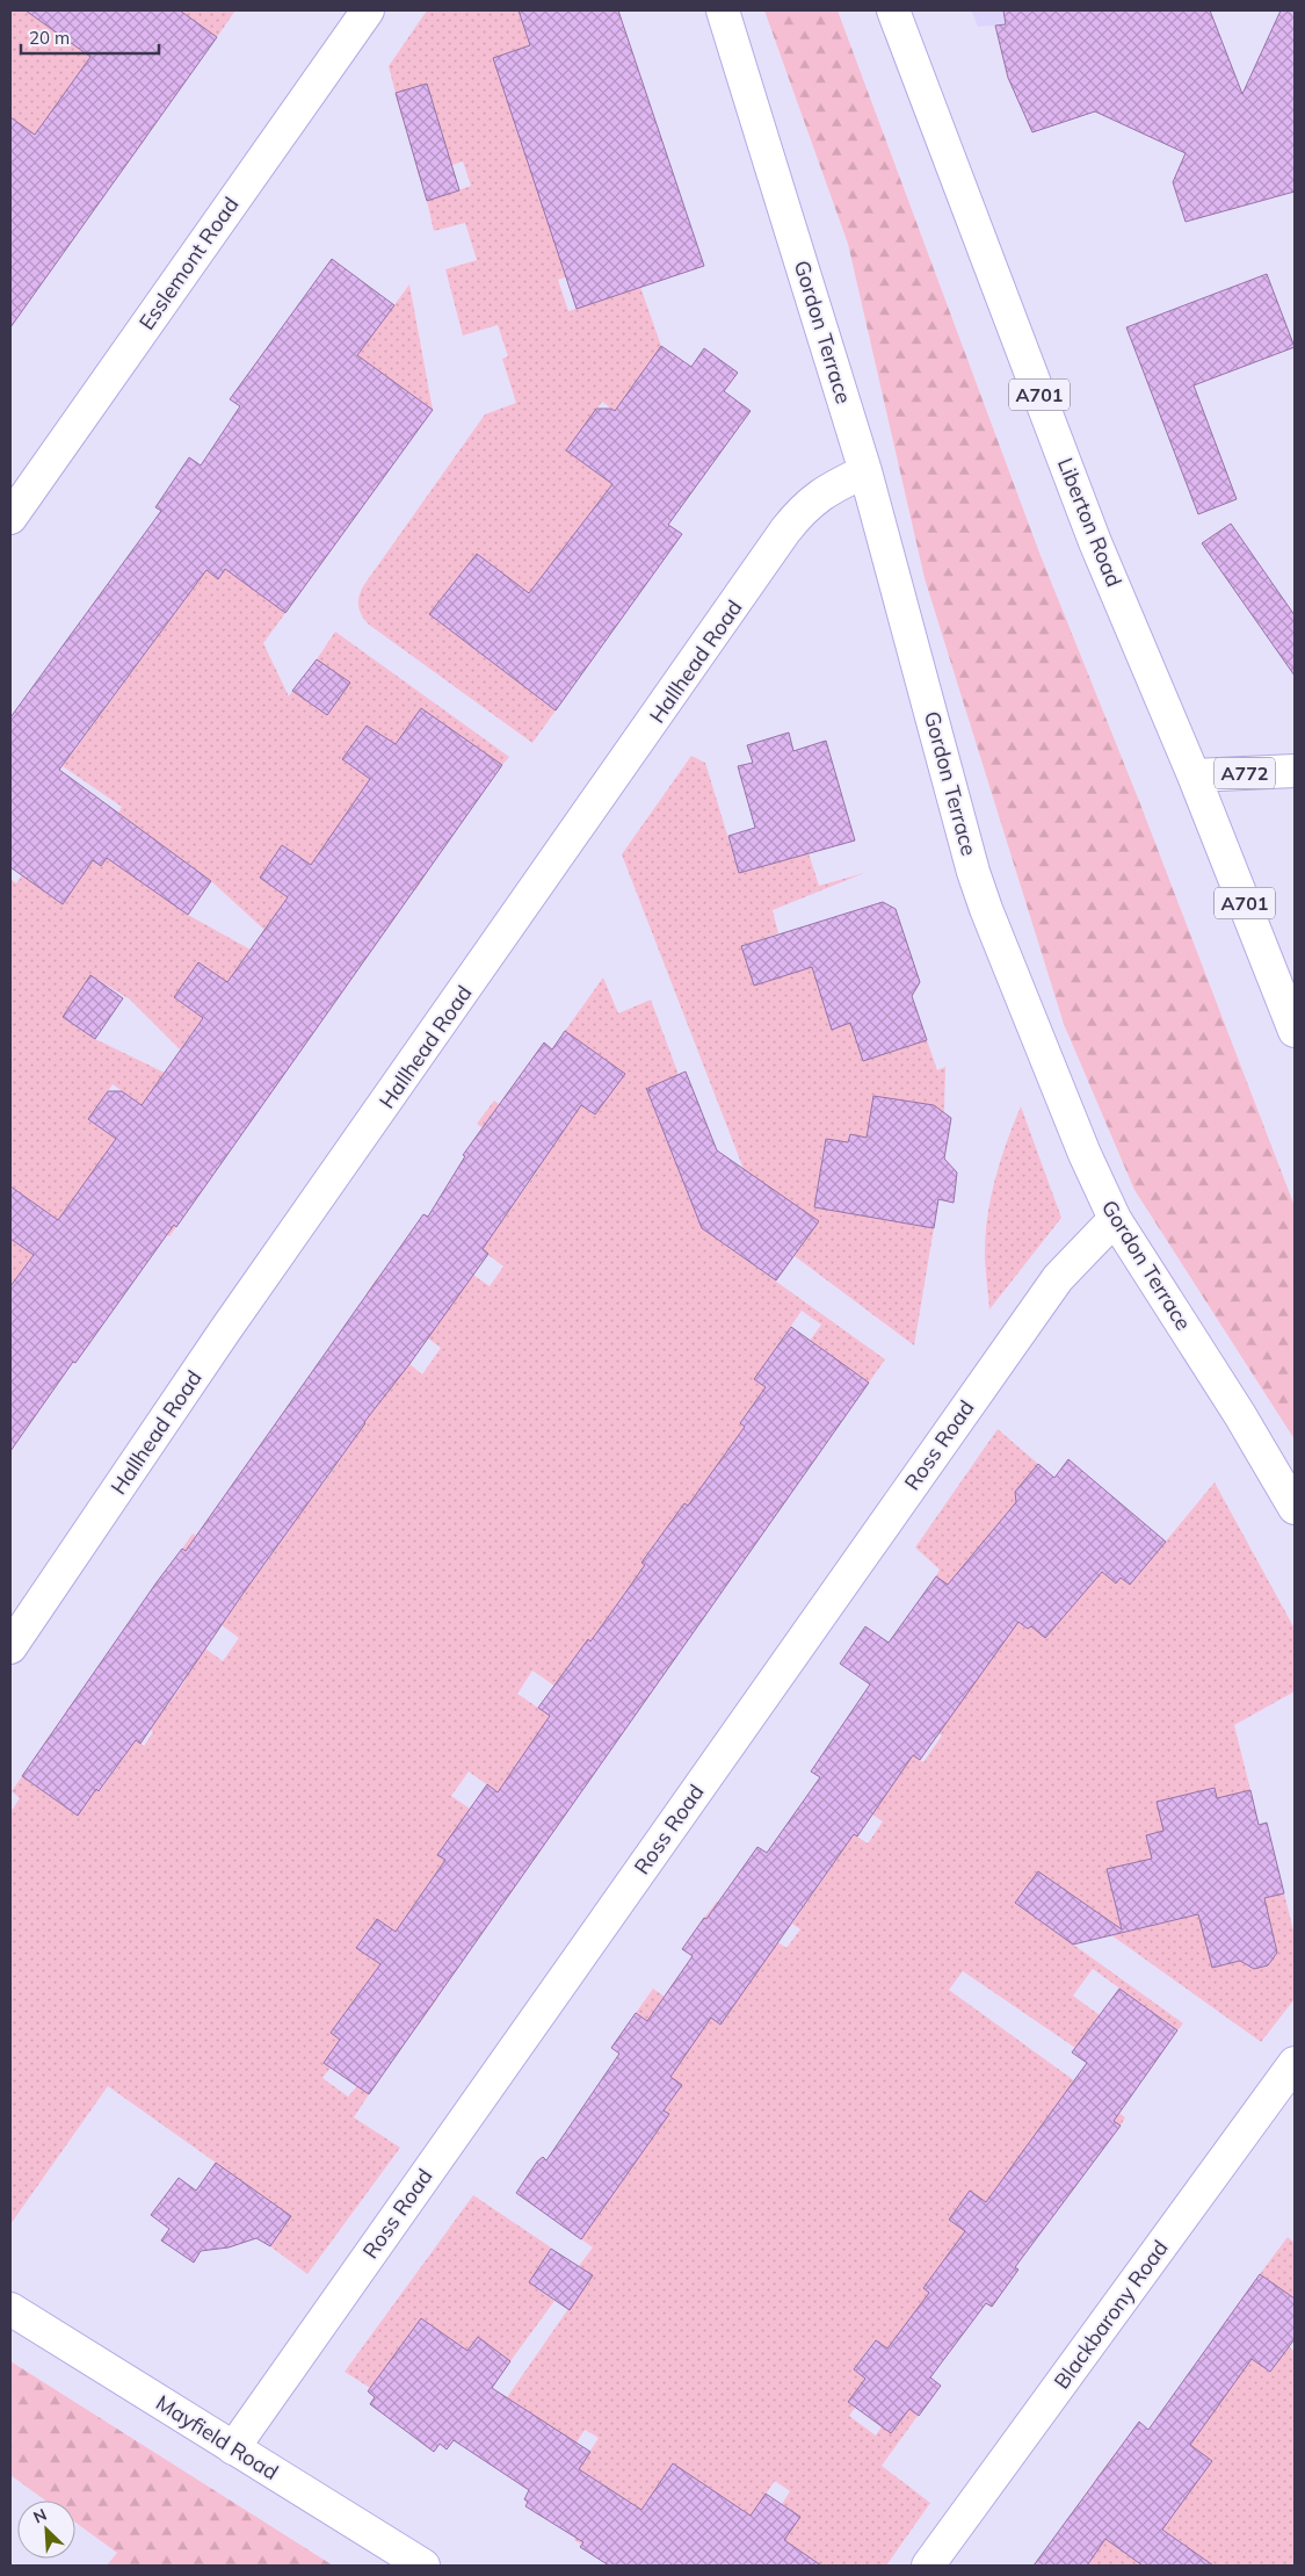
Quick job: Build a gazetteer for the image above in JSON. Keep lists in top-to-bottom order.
{
  "streets": {
    "street": [
      "Esslemont Road",
      "Gordon Terrace",
      "A701",
      "Liberton Road",
      "Hallhead Road",
      "A772",
      "Ross Road",
      "Blackbarony Road",
      "Mayfield Road"
    ]
  },
  "crossings": [
    ["Gordon Terrace", "Hallhead Road"],
    ["Gordon Terrace", "Ross Road"],
    ["Liberton Road", "A772"],
    ["Ross Road", "Mayfield Road"]
  ],
  "scale_bar": "20 m",
  "north": "top left"
}
